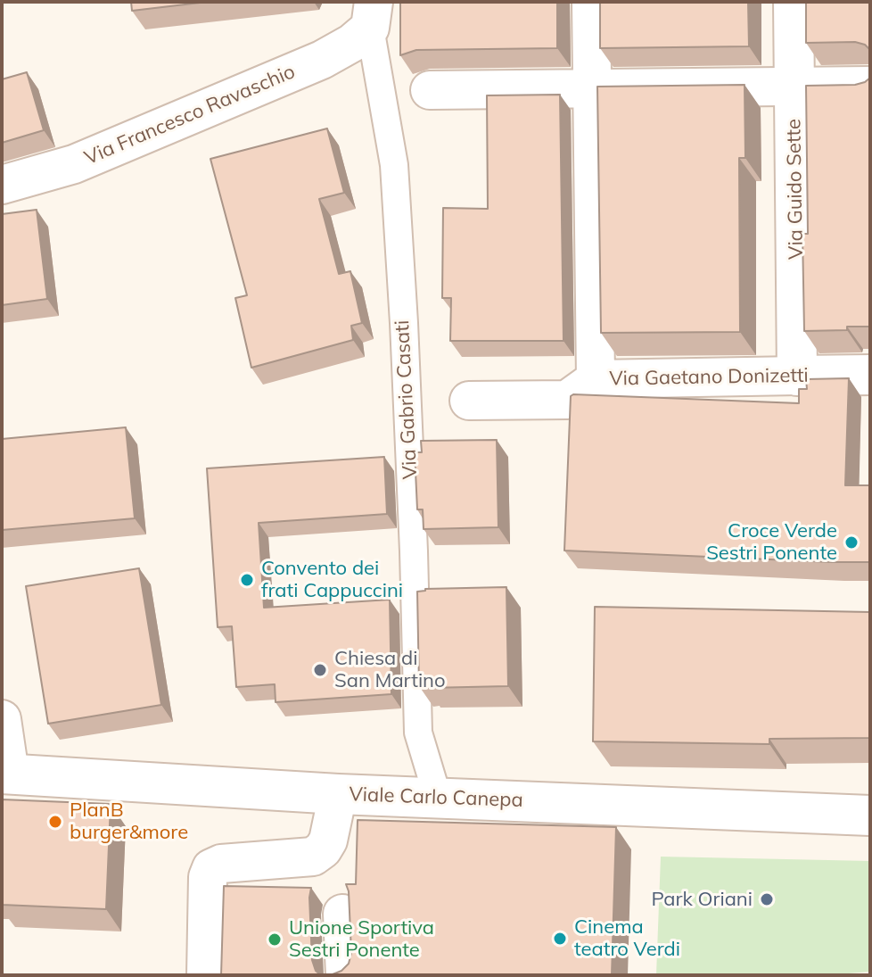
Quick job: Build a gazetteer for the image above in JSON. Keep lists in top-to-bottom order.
{
  "streets": {
    "street": [
      "Via Francesco Ravaschio",
      "Via Guido Sette",
      "Via Gaetano Donizetti",
      "Via Gabrio Casati",
      "Viale Carlo Canepa"
    ]
  },
  "crossings": [
    ["Via Francesco Ravaschio", "Via Gabrio Casati"],
    ["Via Guido Sette", "Via Gaetano Donizetti"],
    ["Via Gabrio Casati", "Viale Carlo Canepa"]
  ],
  "places": [
    "Croce Verde Sestri Ponente",
    "Convento dei frati Cappuccini",
    "Chiesa di San Martino",
    "PlanB burger&more",
    "Park Oriani",
    "Cinema teatro Verdi",
    "Unione Sportiva Sestri Ponente"
  ]
}
